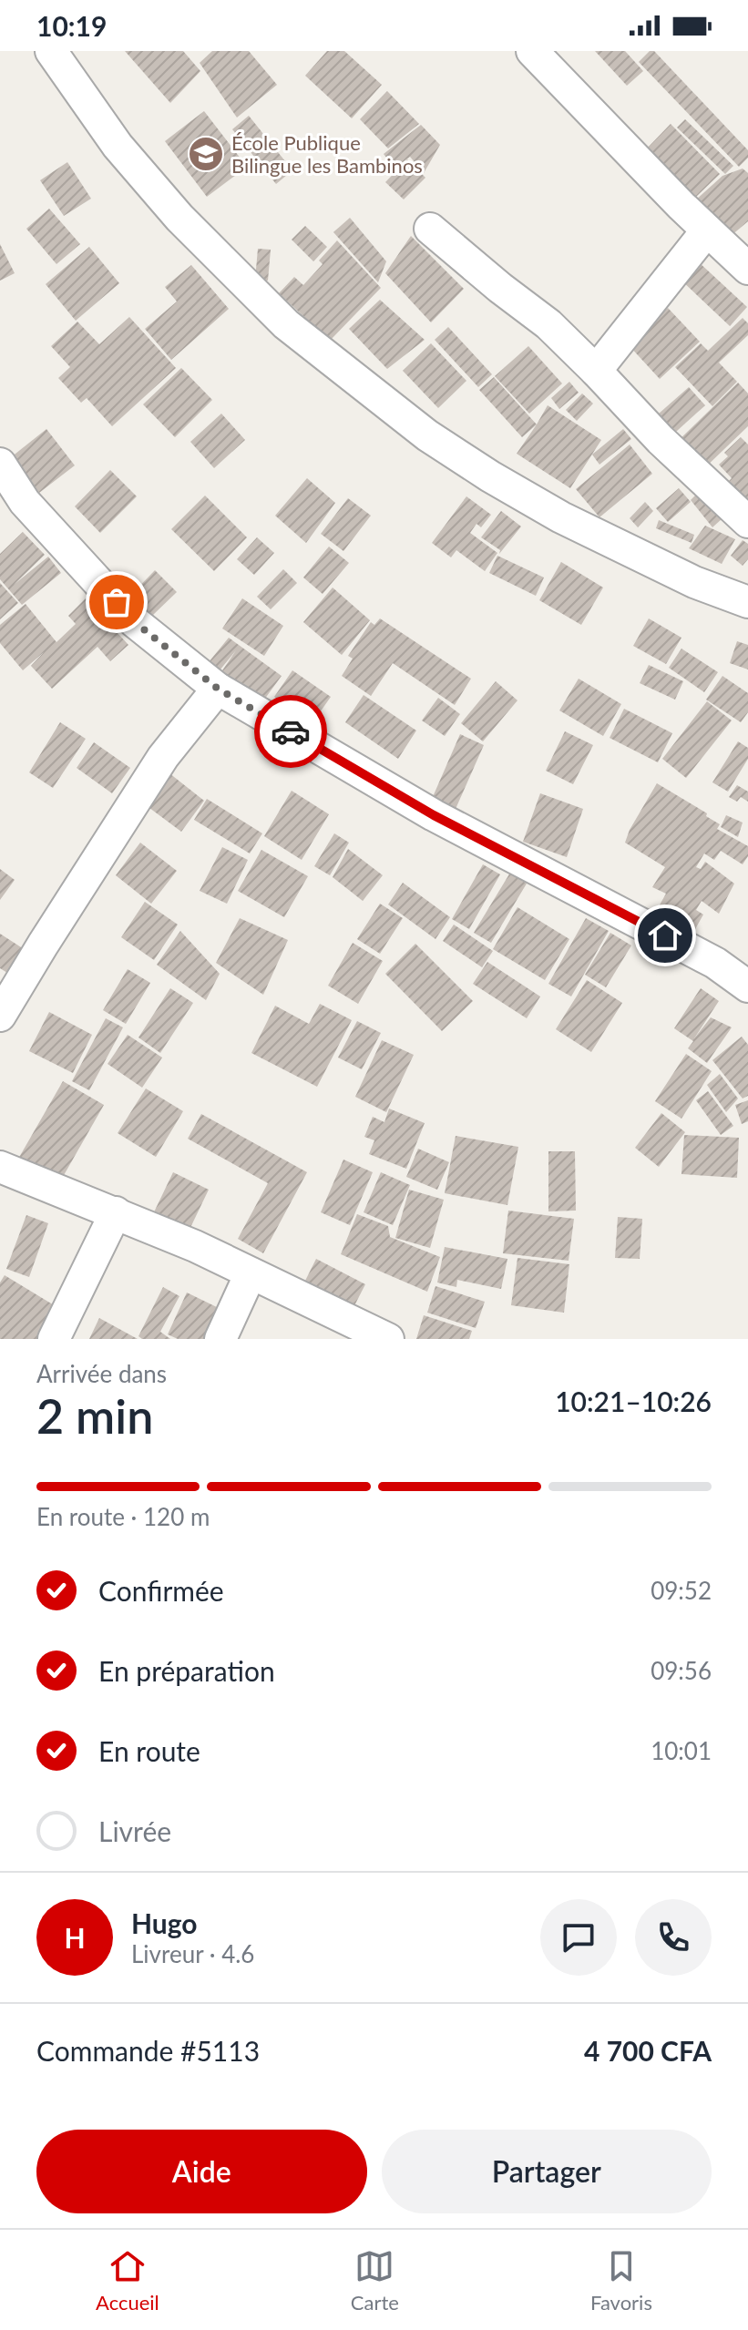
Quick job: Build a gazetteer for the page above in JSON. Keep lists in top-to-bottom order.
{
  "places": {
    "school or university": ["École Publique Bilingue les Bambinos"]
  },
  "page": {
    "status": "10:19",
    "heading": ["2 min", "Arrivée dans", "10:21–10:26"],
    "panel": [
      "Hugo",
      "Livreur · 4.6",
      "Commande #5113",
      "4 700 CFA"
    ],
    "bar": "En route · 120 m",
    "list": [
      ["Confirmée", "09:52"],
      ["En préparation", "09:56"],
      ["En route", "10:01"],
      "Livrée"
    ],
    "round": "H",
    "buttons": ["Aide", "Partager"],
    "tabs": ["Accueil", "Carte", "Favoris"]
  }
}
